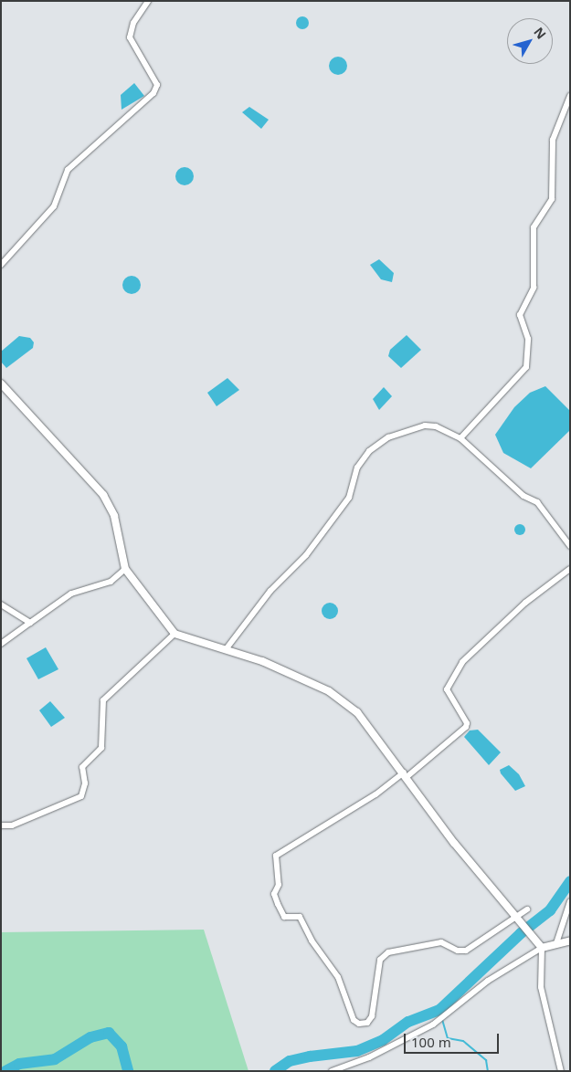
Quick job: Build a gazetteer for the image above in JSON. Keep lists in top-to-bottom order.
{
  "scale_bar": "100 m",
  "north": "top right"
}
